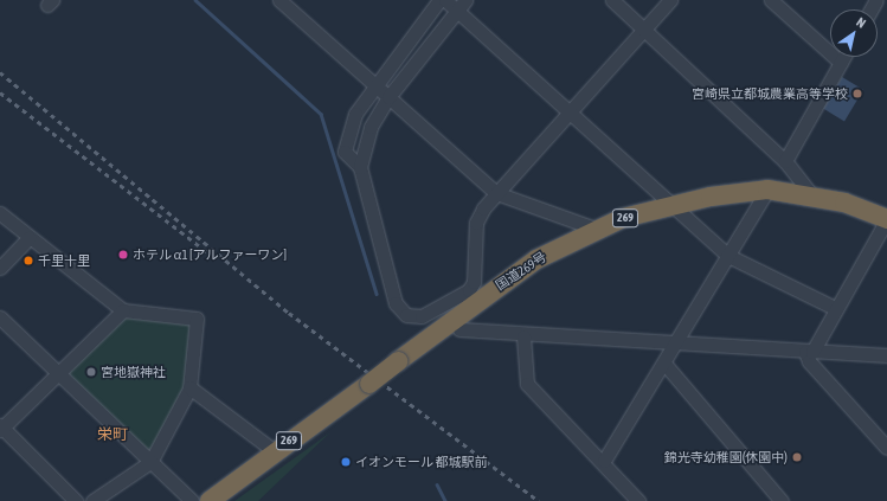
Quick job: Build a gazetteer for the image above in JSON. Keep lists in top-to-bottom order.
{
  "streets": {
    "highway": ["269", "国道269号"]
  },
  "districts": ["栄町"],
  "places": [
    "宮崎県立都城農業高等学校",
    "ホテル α1 [アルファーワン]",
    "千里十里",
    "宮地嶽神社",
    "錦光寺幼稚園(休園中)",
    "イオンモール 都城駅前"
  ],
  "north": "top right"
}
